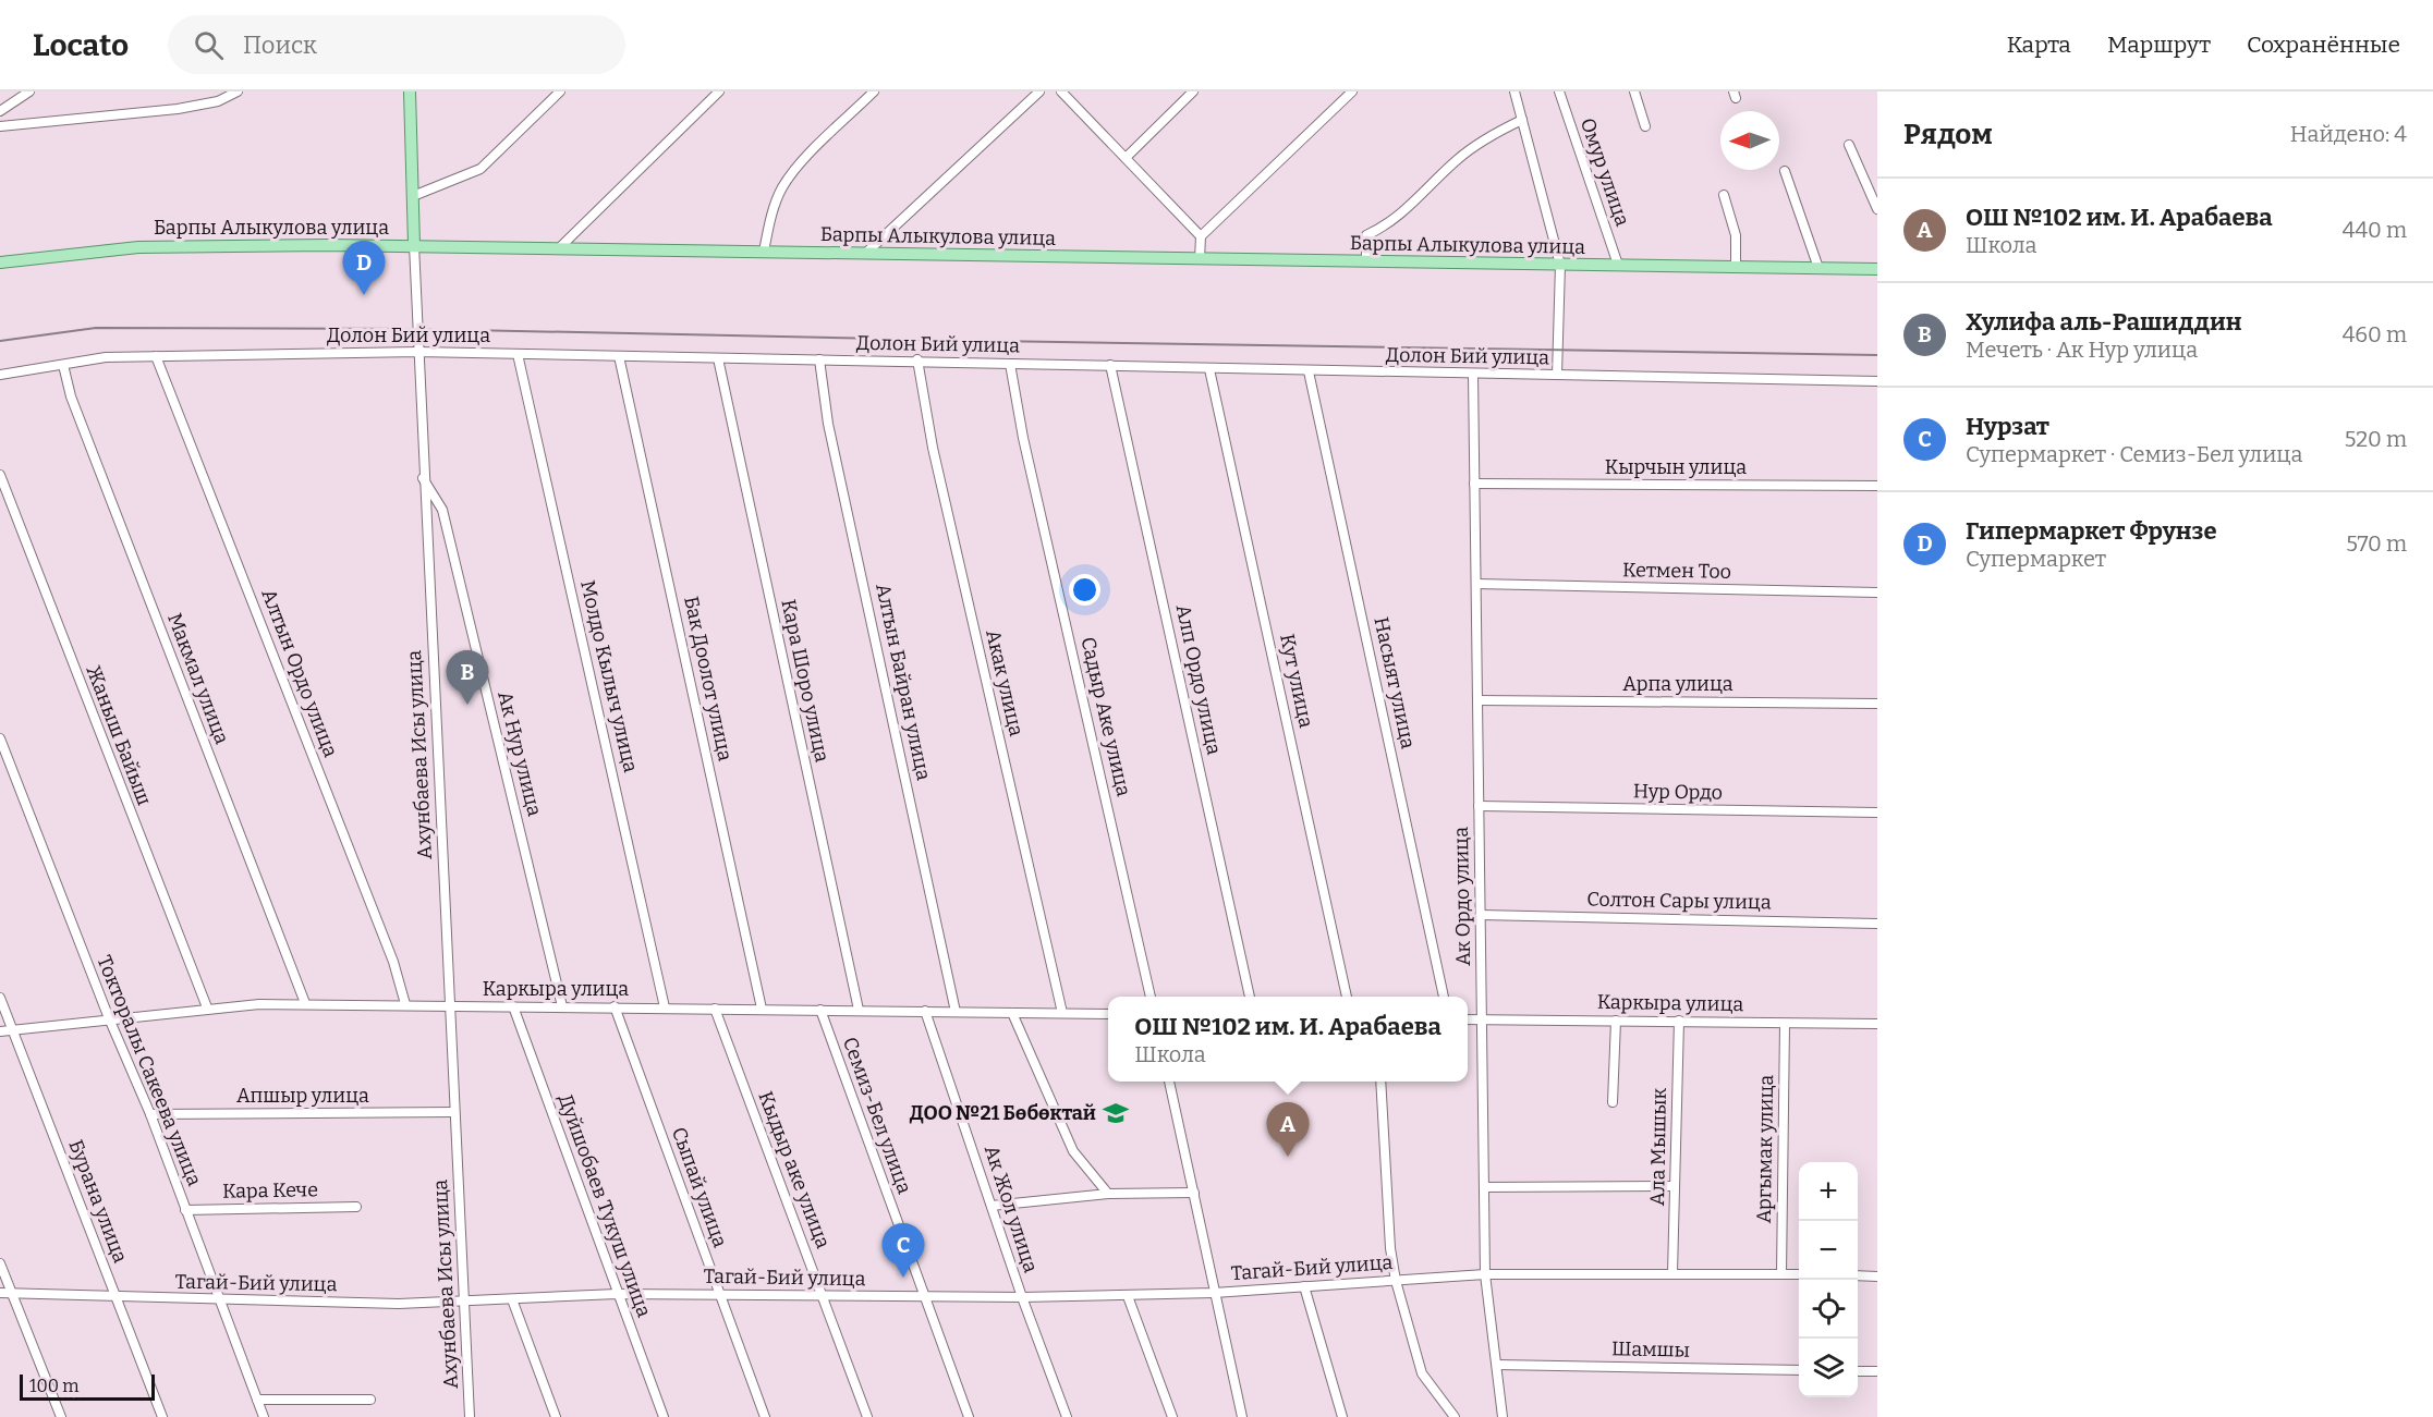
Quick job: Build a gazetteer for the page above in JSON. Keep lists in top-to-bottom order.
{
  "streets": {
    "main road": ["Барпы Алыкулова улица", "Ахунбаева Исы улица"],
    "street": [
      "Омур улица",
      "Долон Бий улица",
      "Кырчын улица",
      "Кетмен Тоо",
      "Алтын Ордо улица",
      "Молдо Кылыч улица",
      "Макмал улица",
      "Бак Доолот улица",
      "Алп Ордо улица",
      "Кара Шоро улица",
      "Кут улица",
      "Алтын Байран улица",
      "Акак улица",
      "Насыят улица",
      "Арпа улица",
      "Садыр Аке улица",
      "Жаныш Байыш",
      "Ак Нур улица",
      "Нур Ордо",
      "Ак Ордо улица",
      "Солтон Сары улица",
      "Каркыра улица",
      "Токторалы Сакеева улица",
      "Апшыр улица",
      "Семиз-Бел улица",
      "Ала Мышык",
      "Аргымак улица",
      "Кыдыр аке улица",
      "Сыпай улица",
      "Кара Кече",
      "Бурана улица",
      "Дуйшобаев Тукуш улица",
      "Ак Жол улица",
      "Тагай-Бий улица",
      "Шамшы"
    ]
  },
  "crossings": [
    ["Омур улица", "Барпы Алыкулова улица"],
    ["Барпы Алыкулова улица", "Ахунбаева Исы улица"],
    ["Долон Бий улица", "Алтын Ордо улица"],
    ["Долон Бий улица", "Молдо Кылыч улица"],
    ["Долон Бий улица", "Макмал улица"],
    ["Долон Бий улица", "Бак Доолот улица"],
    ["Долон Бий улица", "Алп Ордо улица"],
    ["Долон Бий улица", "Кара Шоро улица"],
    ["Долон Бий улица", "Кут улица"],
    ["Долон Бий улица", "Алтын Байран улица"],
    ["Долон Бий улица", "Акак улица"],
    ["Долон Бий улица", "Насыят улица"],
    ["Долон Бий улица", "Садыр Аке улица"],
    ["Долон Бий улица", "Ахунбаева Исы улица"],
    ["Долон Бий улица", "Ак Ордо улица"],
    ["Кырчын улица", "Ак Ордо улица"],
    ["Кетмен Тоо", "Ак Ордо улица"],
    ["Алтын Ордо улица", "Каркыра улица"],
    ["Молдо Кылыч улица", "Каркыра улица"],
    ["Макмал улица", "Каркыра улица"],
    ["Бак Доолот улица", "Каркыра улица"],
    ["Кара Шоро улица", "Каркыра улица"],
    ["Алтын Байран улица", "Каркыра улица"],
    ["Акак улица", "Каркыра улица"],
    ["Арпа улица", "Ак Ордо улица"],
    ["Жаныш Байыш", "Каркыра улица"],
    ["Ак Нур улица", "Ахунбаева Исы улица"],
    ["Ак Нур улица", "Каркыра улица"],
    ["Ахунбаева Исы улица", "Каркыра улица"],
    ["Ахунбаева Исы улица", "Апшыр улица"],
    ["Ахунбаева Исы улица", "Тагай-Бий улица"],
    ["Нур Ордо", "Ак Ордо улица"],
    ["Ак Ордо улица", "Солтон Сары улица"],
    ["Ак Ордо улица", "Каркыра улица"],
    ["Ак Ордо улица", "Тагай-Бий улица"],
    ["Ак Ордо улица", "Шамшы"],
    ["Каркыра улица", "Токторалы Сакеева улица"],
    ["Каркыра улица", "Семиз-Бел улица"],
    ["Каркыра улица", "Ала Мышык"],
    ["Каркыра улица", "Аргымак улица"],
    ["Каркыра улица", "Кыдыр аке улица"],
    ["Каркыра улица", "Сыпай улица"],
    ["Каркыра улица", "Бурана улица"],
    ["Каркыра улица", "Дуйшобаев Тукуш улица"],
    ["Каркыра улица", "Ак Жол улица"],
    ["Токторалы Сакеева улица", "Апшыр улица"],
    ["Токторалы Сакеева улица", "Кара Кече"],
    ["Токторалы Сакеева улица", "Тагай-Бий улица"],
    ["Семиз-Бел улица", "Тагай-Бий улица"],
    ["Ала Мышык", "Тагай-Бий улица"],
    ["Аргымак улица", "Тагай-Бий улица"],
    ["Кыдыр аке улица", "Тагай-Бий улица"],
    ["Сыпай улица", "Тагай-Бий улица"],
    ["Бурана улица", "Тагай-Бий улица"],
    ["Дуйшобаев Тукуш улица", "Тагай-Бий улица"],
    ["Ак Жол улица", "Тагай-Бий улица"]
  ],
  "places": {
    "school or university": ["ДОО №21 Бөбөктай"]
  },
  "scale_bar": "100 m",
  "north": "left",
  "page": {
    "header": "Locato",
    "search": "Поиск",
    "nav": ["Карта", "Маршрут", "Сохранённые"],
    "heading": ["Рядом", "Найдено: 4"],
    "list": [
      {
        "mark": "A",
        "name": "ОШ №102 им. И. Арабаева",
        "note": "Школа",
        "value": "440 m"
      },
      {
        "mark": "B",
        "name": "Хулифа аль-Рашиддин",
        "note": "Мечеть · Ак Нур улица",
        "value": "460 m"
      },
      {
        "mark": "C",
        "name": "Нурзат",
        "note": "Супермаркет · Семиз-Бел улица",
        "value": "520 m"
      },
      {
        "mark": "D",
        "name": "Гипермаркет Фрунзе",
        "note": "Супермаркет",
        "value": "570 m"
      }
    ],
    "pins": [
      "D",
      "B",
      "A",
      "C"
    ],
    "popup": ["ОШ №102 им. И. Арабаева", "Школа"],
    "map_buttons": ["+", "−"],
    "scale": "100 m"
  }
}
